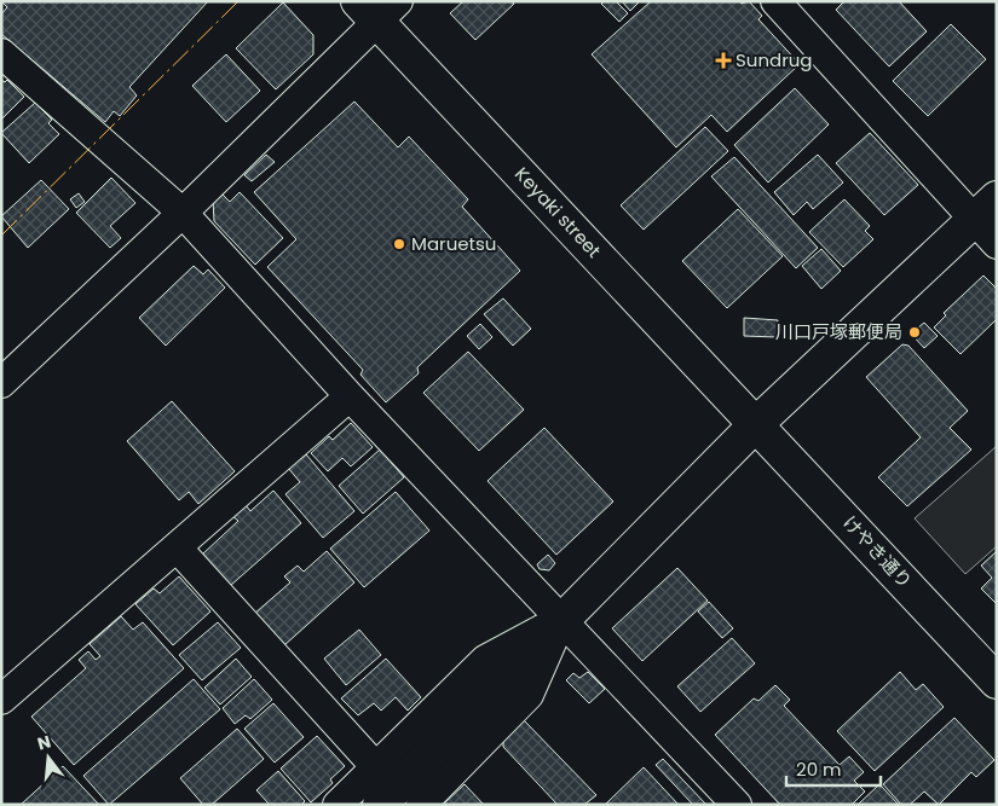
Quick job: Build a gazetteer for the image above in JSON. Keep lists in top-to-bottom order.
{
  "streets": {
    "street": ["Keyaki street", "けやき通り"]
  },
  "crossings": [
    ["Keyaki street", "けやき通り"]
  ],
  "places": {
    "health": ["Sundrug"],
    "other": ["Maruetsu", "川口戸塚郵便局"]
  },
  "scale_bar": "20 m",
  "north": "top"
}
